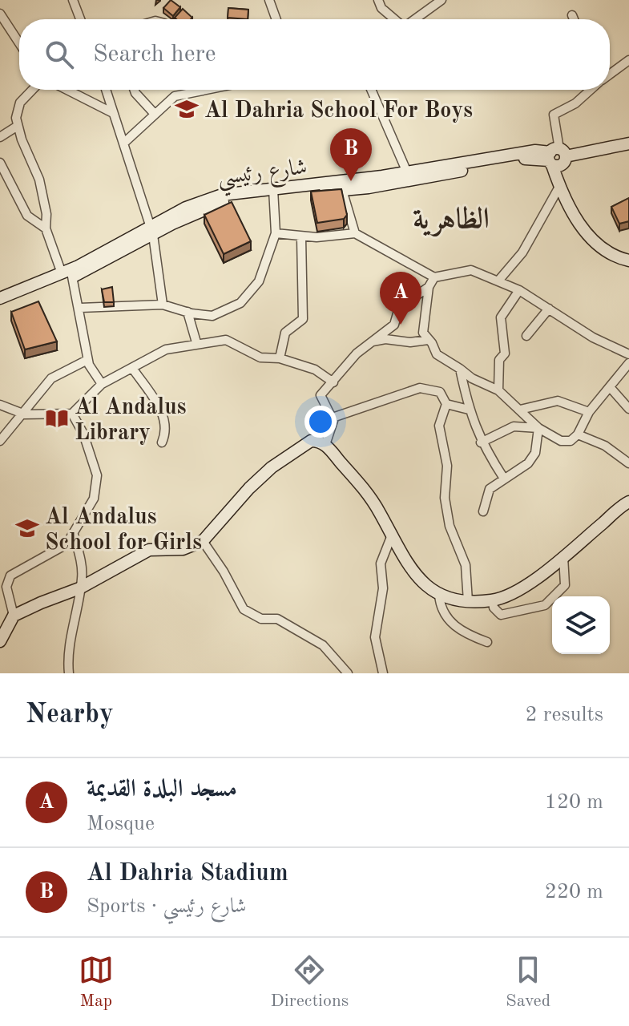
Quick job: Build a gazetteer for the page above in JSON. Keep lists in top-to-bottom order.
{
  "streets": {
    "main road": ["شارع رئيسي"]
  },
  "districts": ["الظاهرية"],
  "places": {
    "school or university": ["Al Dahria School For Boys", "Al Andalus School for Girls"],
    "library": ["Al Andalus Library"]
  },
  "page": {
    "search": "Search here",
    "pins": ["B", "A"],
    "heading": ["Nearby", "2 results"],
    "list": [
      {
        "mark": "A",
        "name": "مسجد البلدة القديمة",
        "note": "Mosque",
        "value": "120 m"
      },
      {
        "mark": "B",
        "name": "Al Dahria Stadium",
        "note": "Sports · شارع رئيسي",
        "value": "220 m"
      }
    ],
    "nav": ["Map", "Directions", "Saved"]
  }
}
